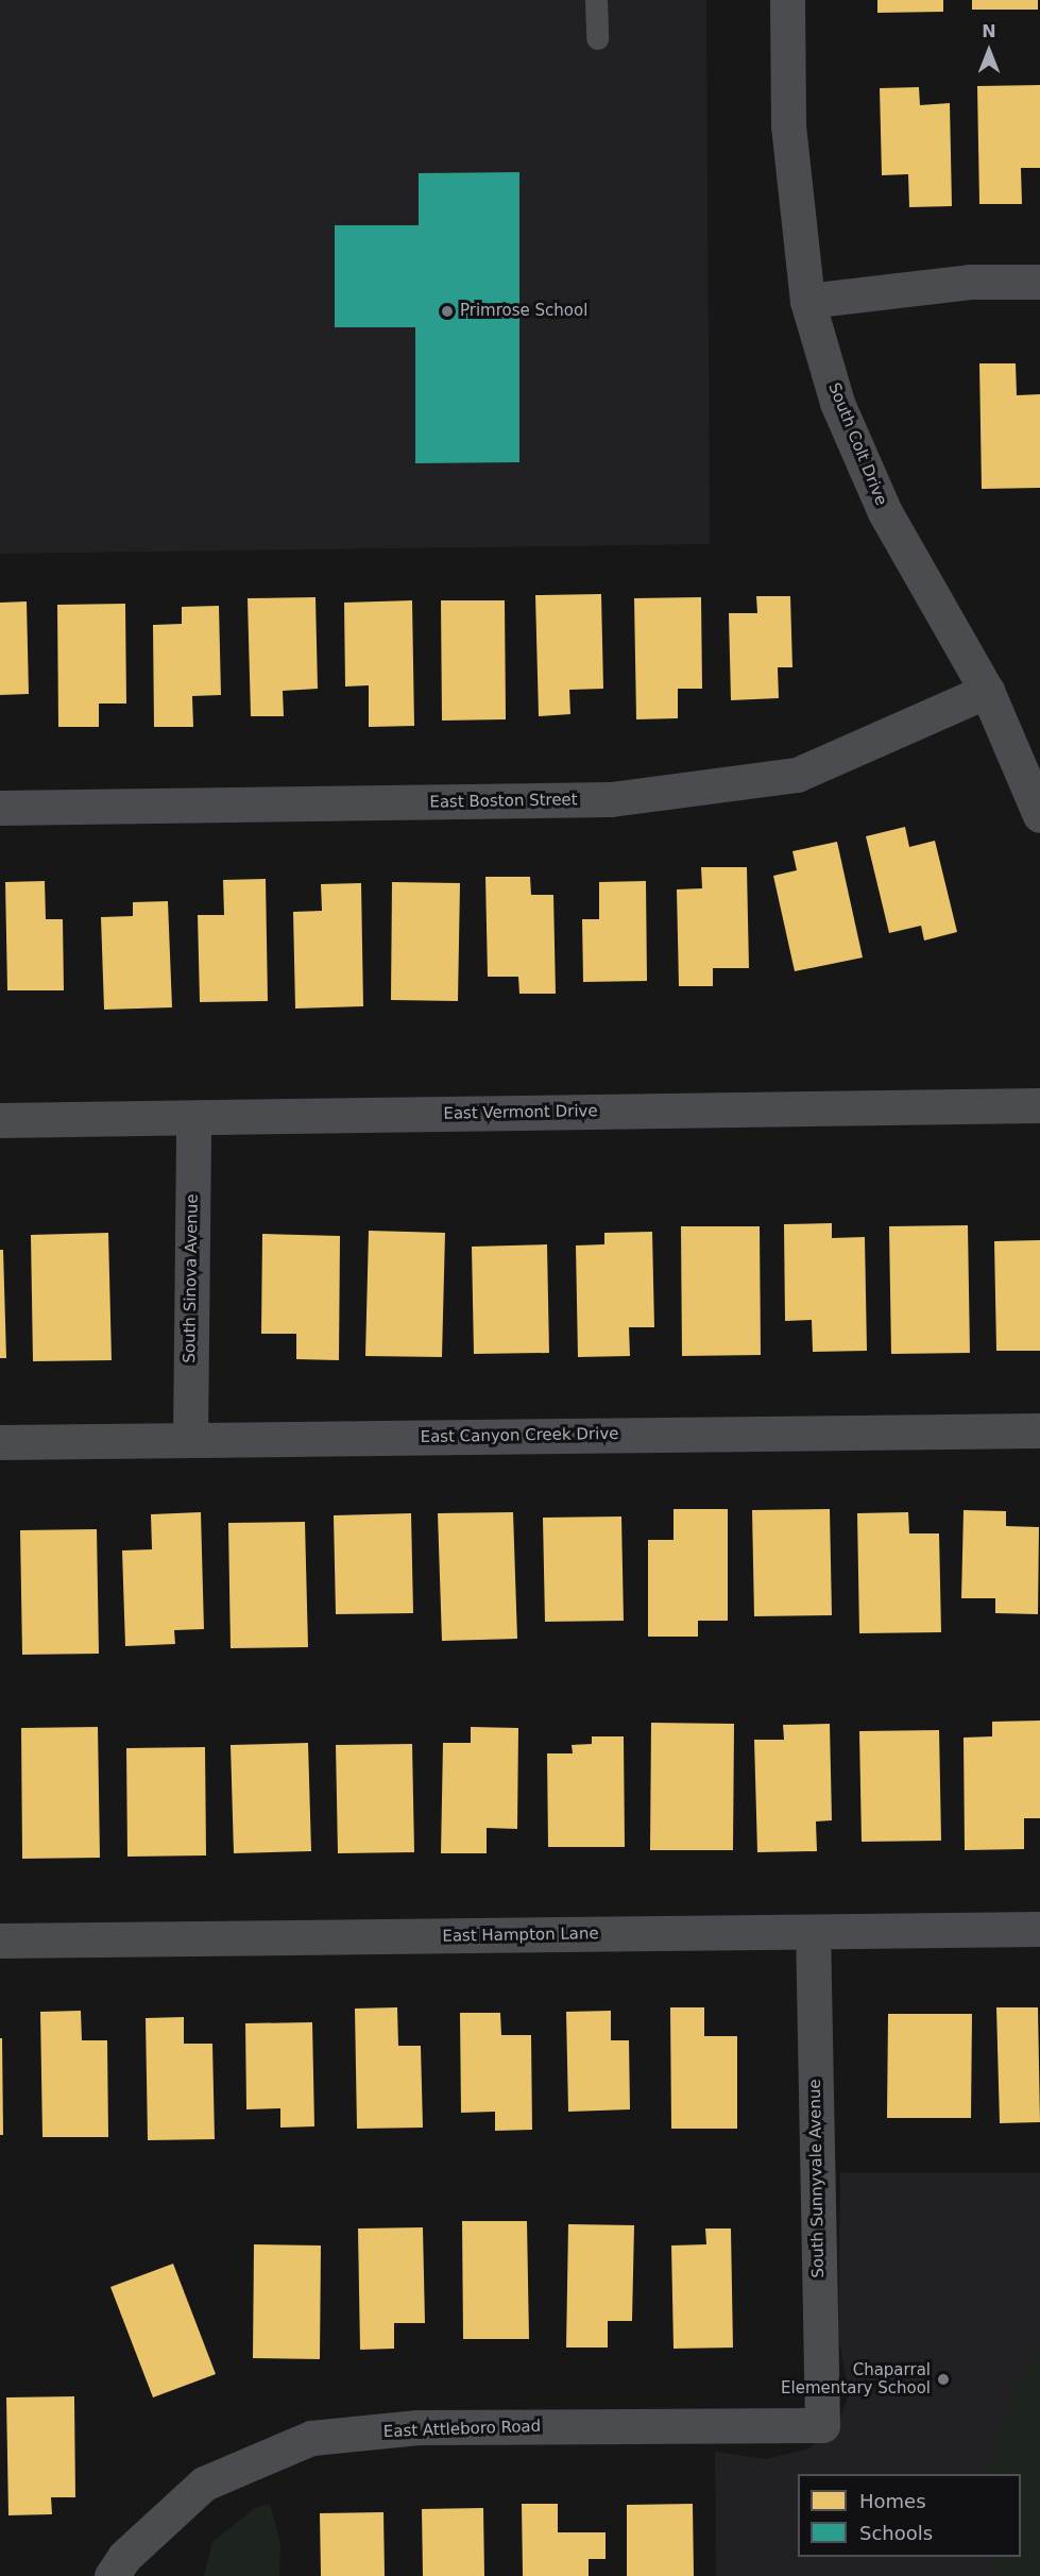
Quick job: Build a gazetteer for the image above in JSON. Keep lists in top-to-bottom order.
{
  "streets": {
    "street": [
      "South Colt Drive",
      "East Boston Street",
      "East Vermont Drive",
      "South Sinova Avenue",
      "East Canyon Creek Drive",
      "East Hampton Lane",
      "South Sunnyvale Avenue",
      "East Attleboro Road"
    ]
  },
  "crossings": [
    ["South Colt Drive", "East Boston Street"],
    ["East Vermont Drive", "South Sinova Avenue"],
    ["South Sinova Avenue", "East Canyon Creek Drive"],
    ["East Hampton Lane", "South Sunnyvale Avenue"],
    ["South Sunnyvale Avenue", "East Attleboro Road"]
  ],
  "places": ["Primrose School", "Chaparral Elementary School"],
  "legend": ["Homes", "Schools"],
  "north": "top"
}
